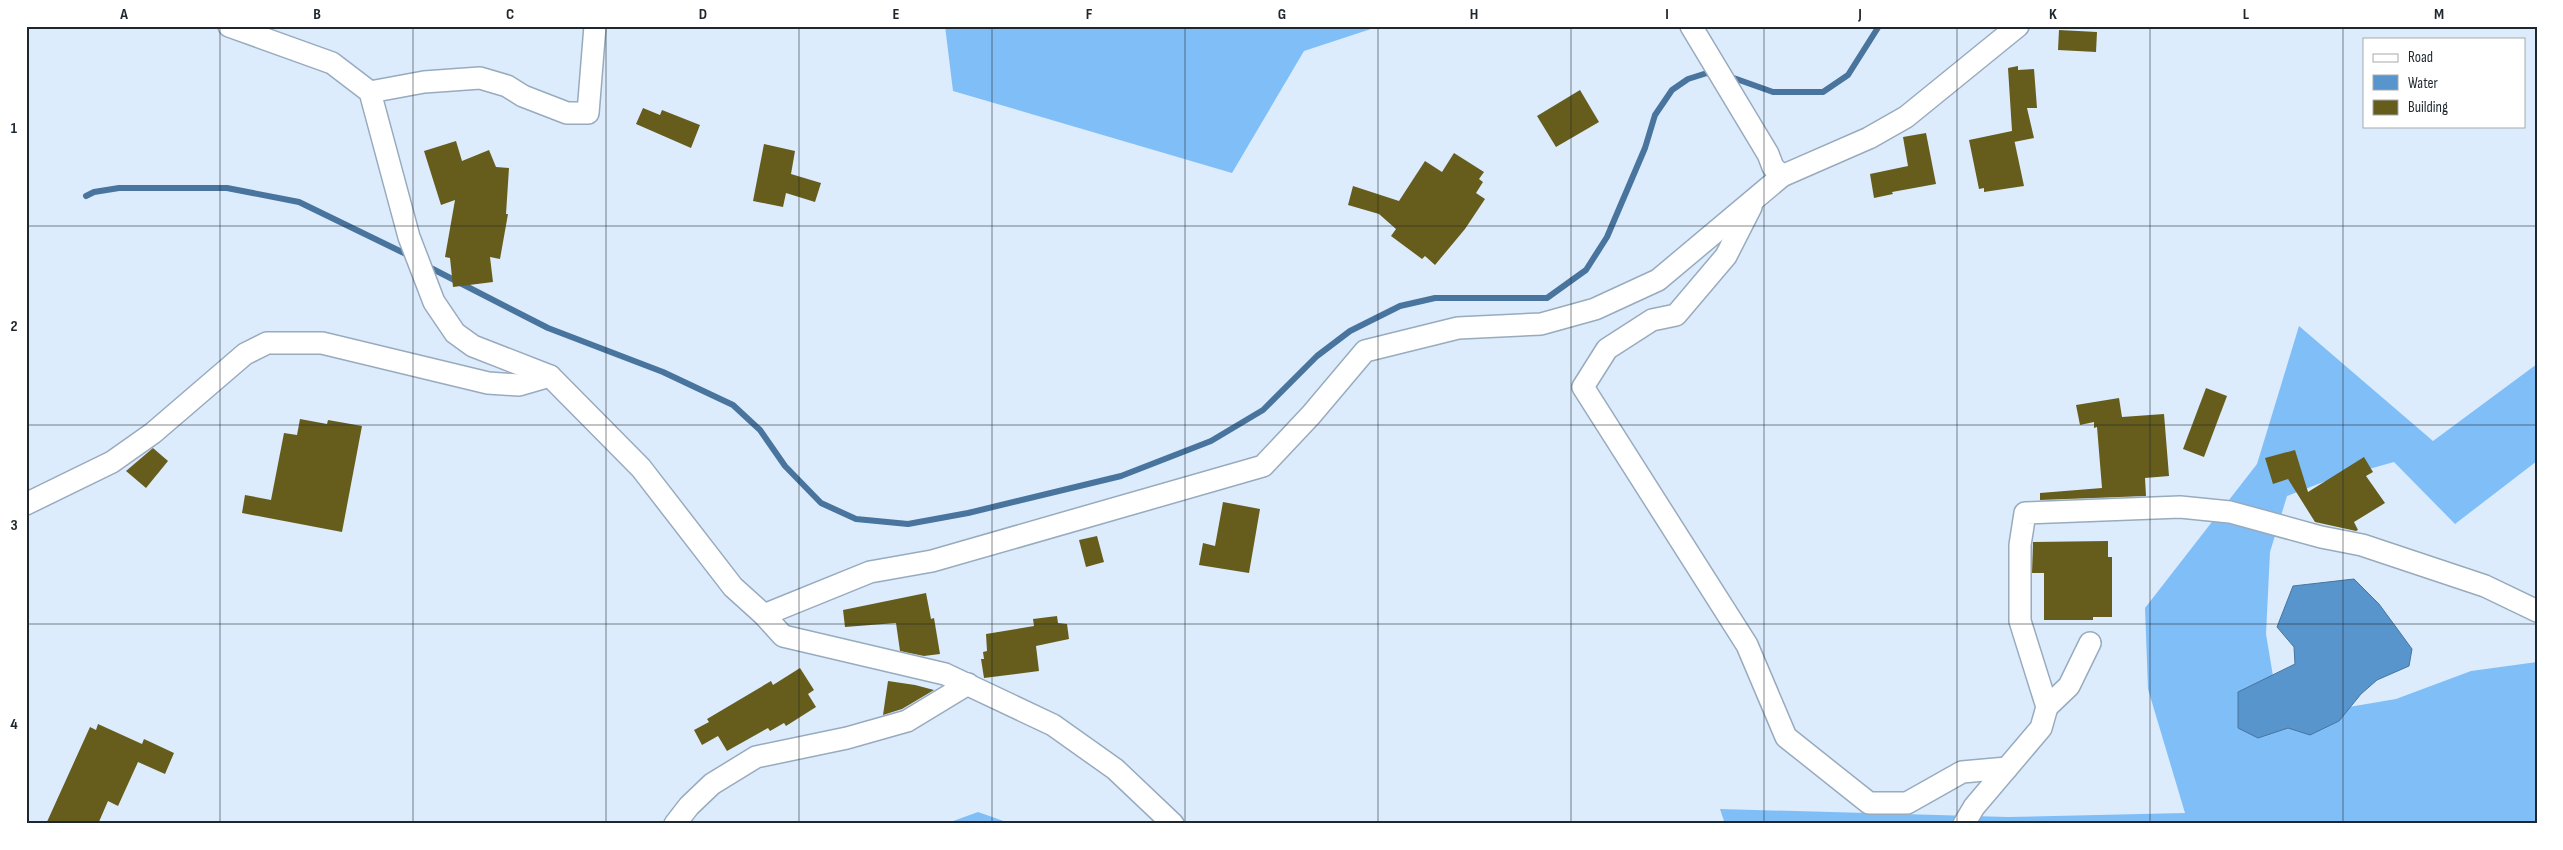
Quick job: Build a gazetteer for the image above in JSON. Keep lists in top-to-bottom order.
{
  "legend": ["Road", "Water", "Building"],
  "grid": {
    "columns": [
      "A",
      "B",
      "C",
      "D",
      "E",
      "F",
      "G",
      "H",
      "I",
      "J",
      "K",
      "L",
      "M"
    ],
    "rows": [
      "1",
      "2",
      "3",
      "4"
    ]
  }
}
